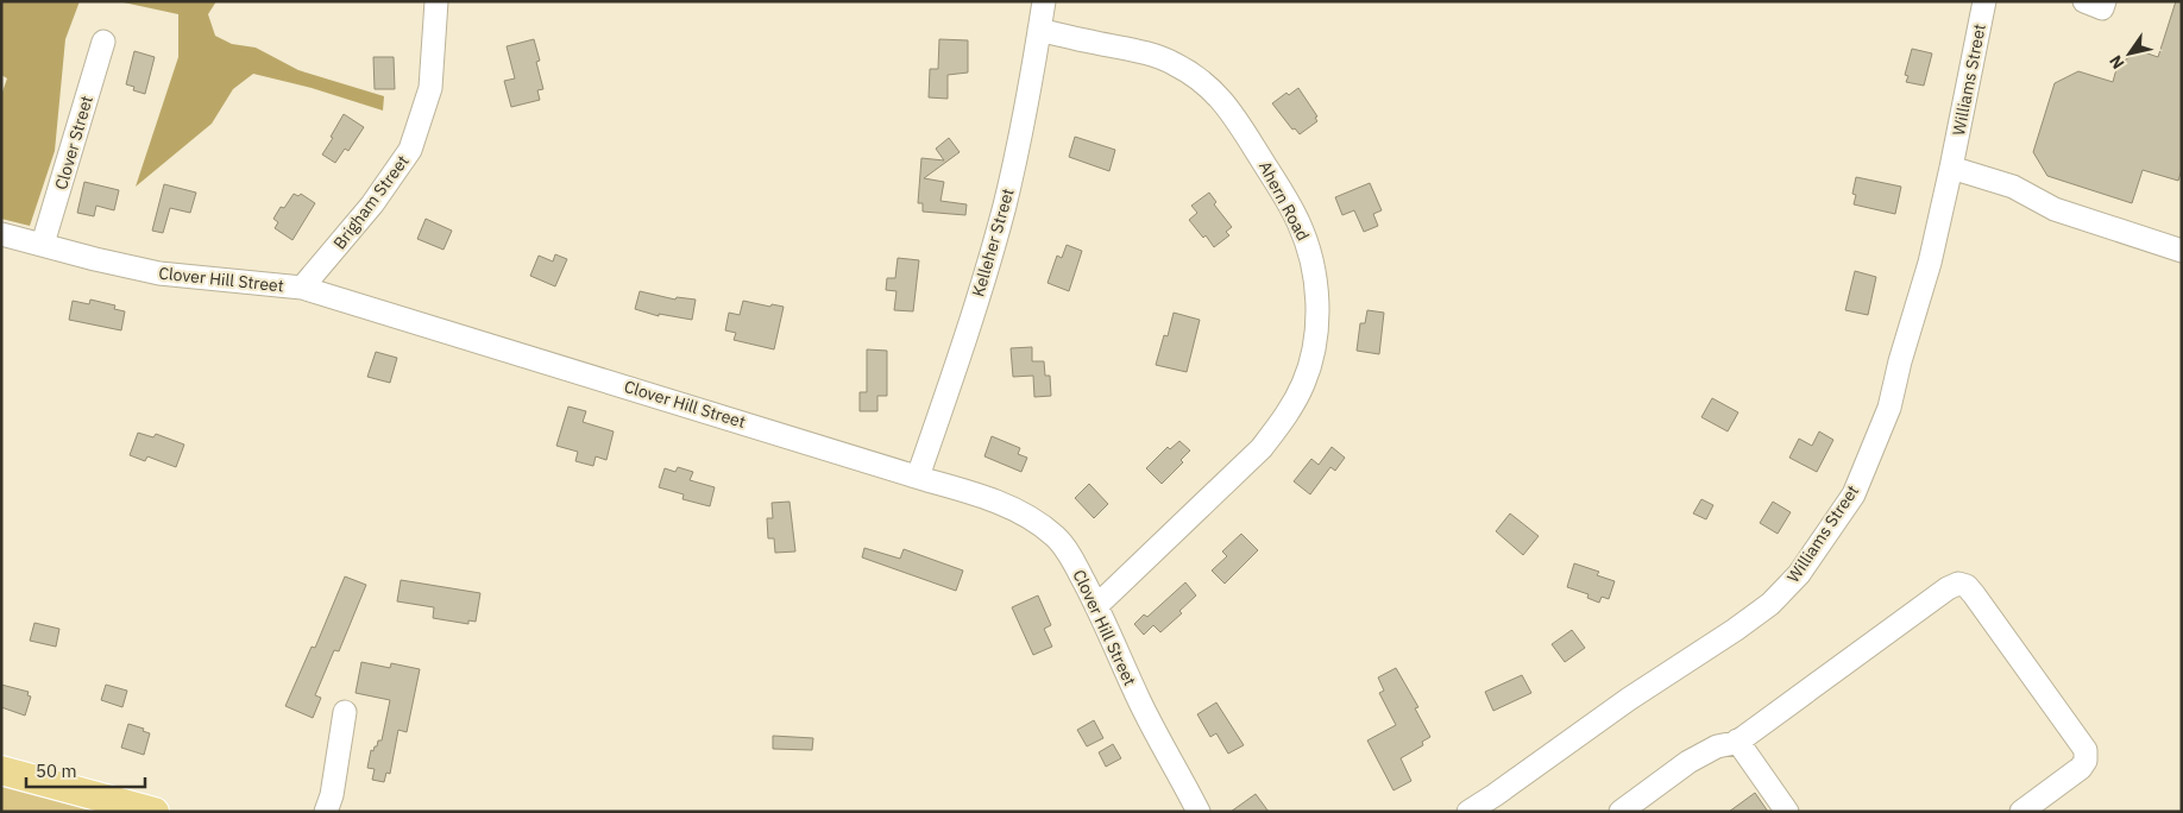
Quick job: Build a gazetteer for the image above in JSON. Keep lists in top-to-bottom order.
{
  "streets": {
    "street": [
      "Williams Street",
      "Clover Street",
      "Ahern Road",
      "Brigham Street",
      "Kelleher Street",
      "Clover Hill Street"
    ]
  },
  "crossings": [
    ["Clover Street", "Clover Hill Street"],
    ["Ahern Road", "Kelleher Street"],
    ["Ahern Road", "Clover Hill Street"],
    ["Brigham Street", "Clover Hill Street"],
    ["Kelleher Street", "Clover Hill Street"]
  ],
  "scale_bar": "50 m",
  "north": "bottom left"
}
